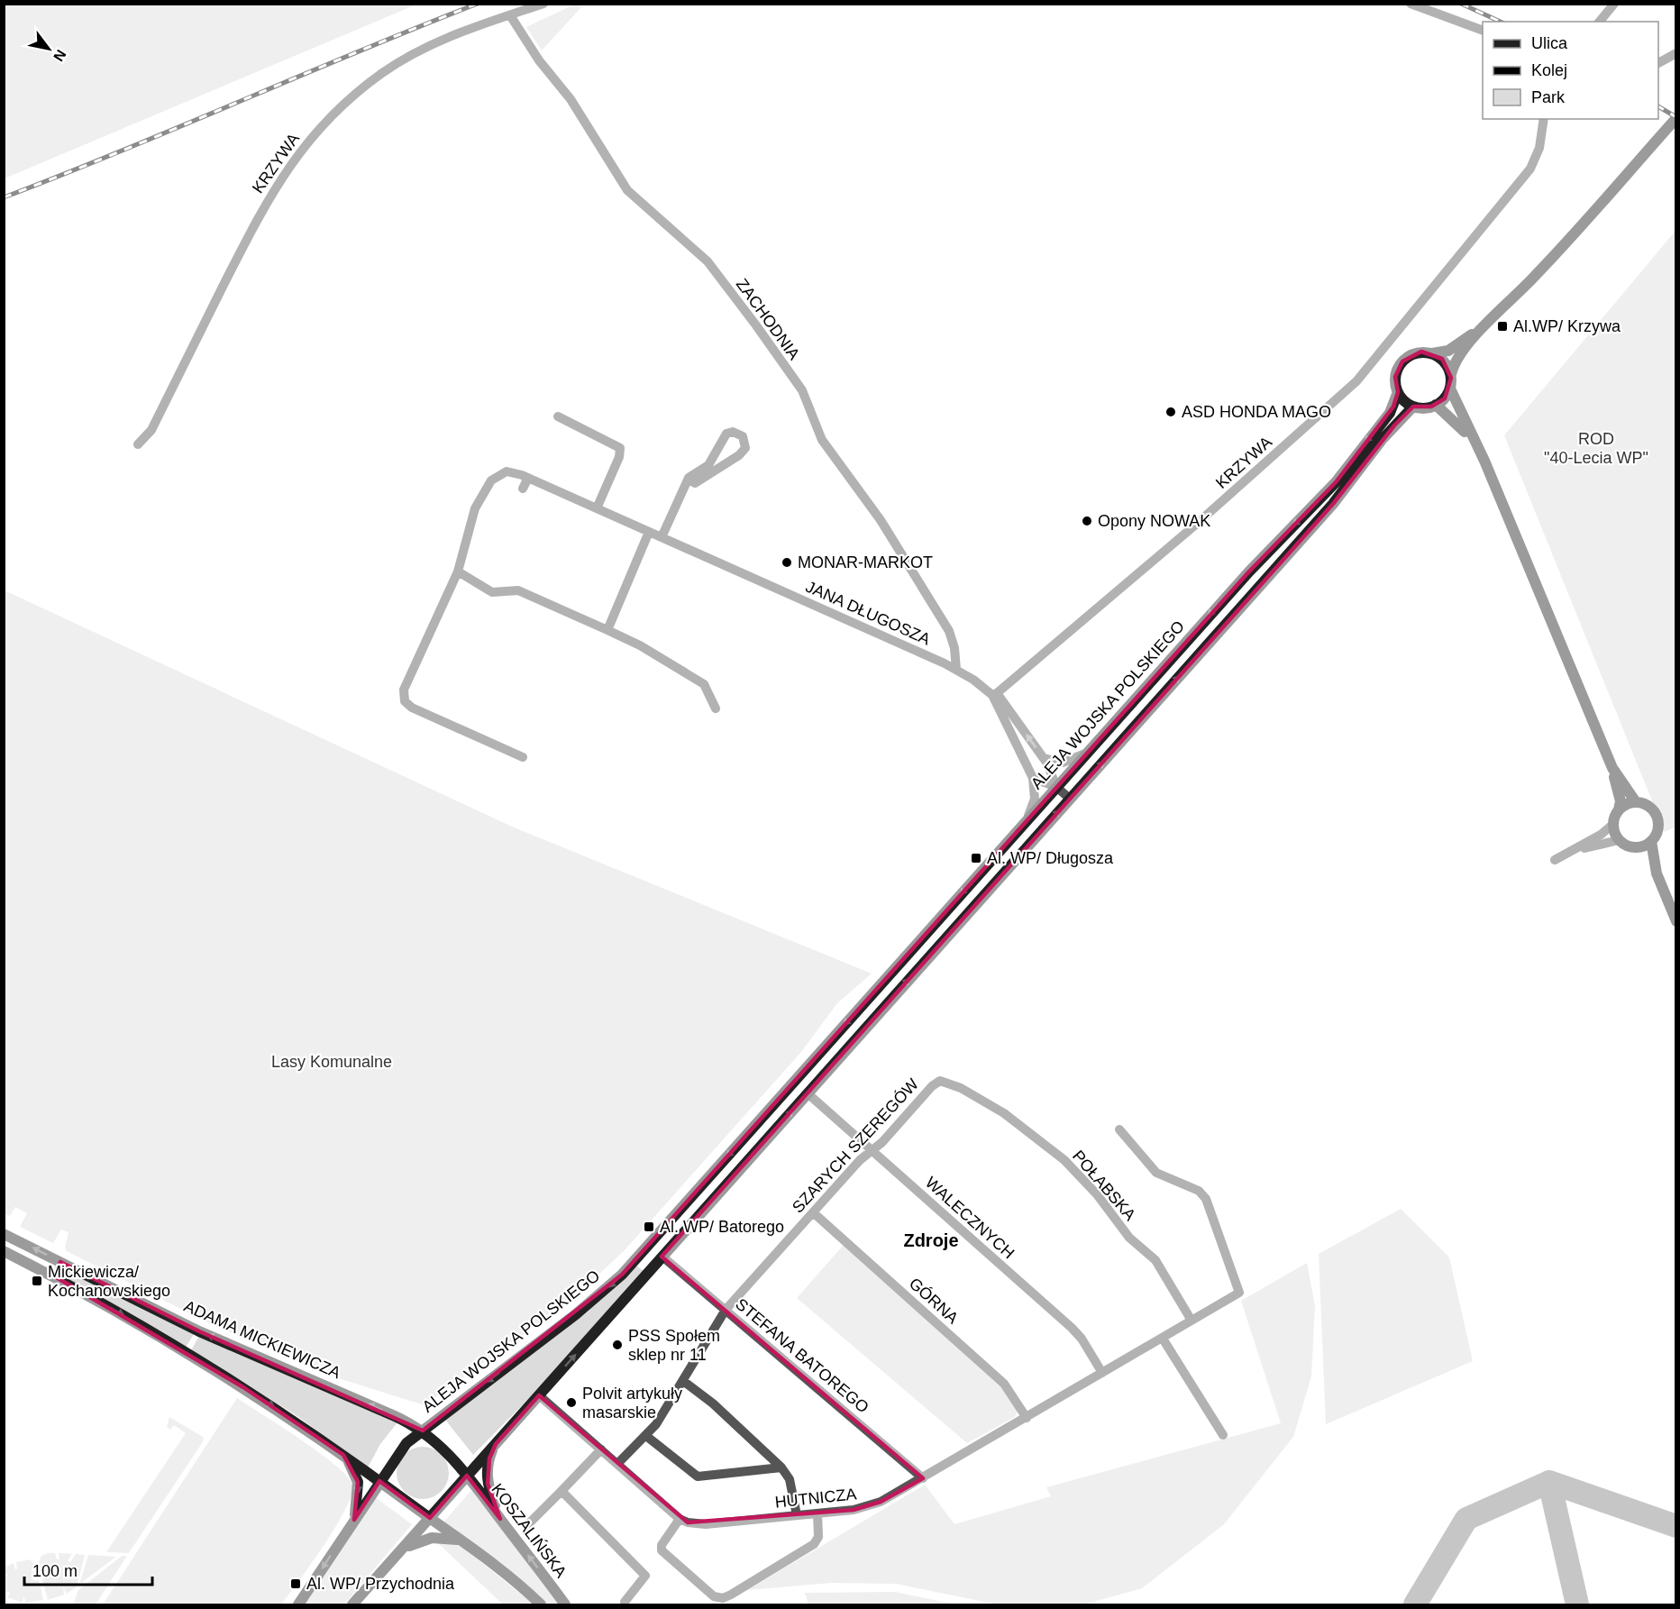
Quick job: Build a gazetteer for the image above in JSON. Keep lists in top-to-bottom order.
{
  "streets": {
    "main road": ["ALEJA WOJSKA POLSKIEGO", "ADAMA MICKIEWICZA", "KOSZALIŃSKA"],
    "street": [
      "KRZYWA",
      "ZACHODNIA",
      "JANA DŁUGOSZA",
      "SZARYCH SZEREGÓW",
      "POŁABSKA",
      "WALECZNYCH",
      "GÓRNA",
      "STEFANA BATOREGO",
      "HUTNICZA"
    ]
  },
  "crossings": [
    ["KRZYWA", "ZACHODNIA"],
    ["KRZYWA", "JANA DŁUGOSZA"],
    ["ZACHODNIA", "JANA DŁUGOSZA"],
    ["ALEJA WOJSKA POLSKIEGO", "WALECZNYCH"],
    ["ALEJA WOJSKA POLSKIEGO", "ADAMA MICKIEWICZA"],
    ["ALEJA WOJSKA POLSKIEGO", "STEFANA BATOREGO"],
    ["ALEJA WOJSKA POLSKIEGO", "HUTNICZA"],
    ["ALEJA WOJSKA POLSKIEGO", "KOSZALIŃSKA"],
    ["SZARYCH SZEREGÓW", "POŁABSKA"],
    ["SZARYCH SZEREGÓW", "WALECZNYCH"],
    ["SZARYCH SZEREGÓW", "GÓRNA"],
    ["SZARYCH SZEREGÓW", "STEFANA BATOREGO"],
    ["SZARYCH SZEREGÓW", "HUTNICZA"],
    ["POŁABSKA", "HUTNICZA"],
    ["WALECZNYCH", "HUTNICZA"],
    ["GÓRNA", "HUTNICZA"],
    ["ADAMA MICKIEWICZA", "KOSZALIŃSKA"],
    ["STEFANA BATOREGO", "HUTNICZA"]
  ],
  "districts": ["Zdroje"],
  "parks": ["ROD \"40-Lecia WP\"", "Lasy Komunalne"],
  "places": {
    "transit": [
      "Al.WP/ Krzywa",
      "Al. WP/ Długosza",
      "Al. WP/ Batorego",
      "Mickiewicza/ Kochanowskiego",
      "Al. WP/ Przychodnia"
    ],
    "other": [
      "ASD HONDA MAGO",
      "Opony NOWAK",
      "MONAR-MARKOT",
      "PSS Społem sklep nr 11",
      "Polvit artykuły masarskie"
    ]
  },
  "legend": ["Ulica", "Kolej", "Park"],
  "scale_bar": "100 m",
  "north": "bottom right"
}
